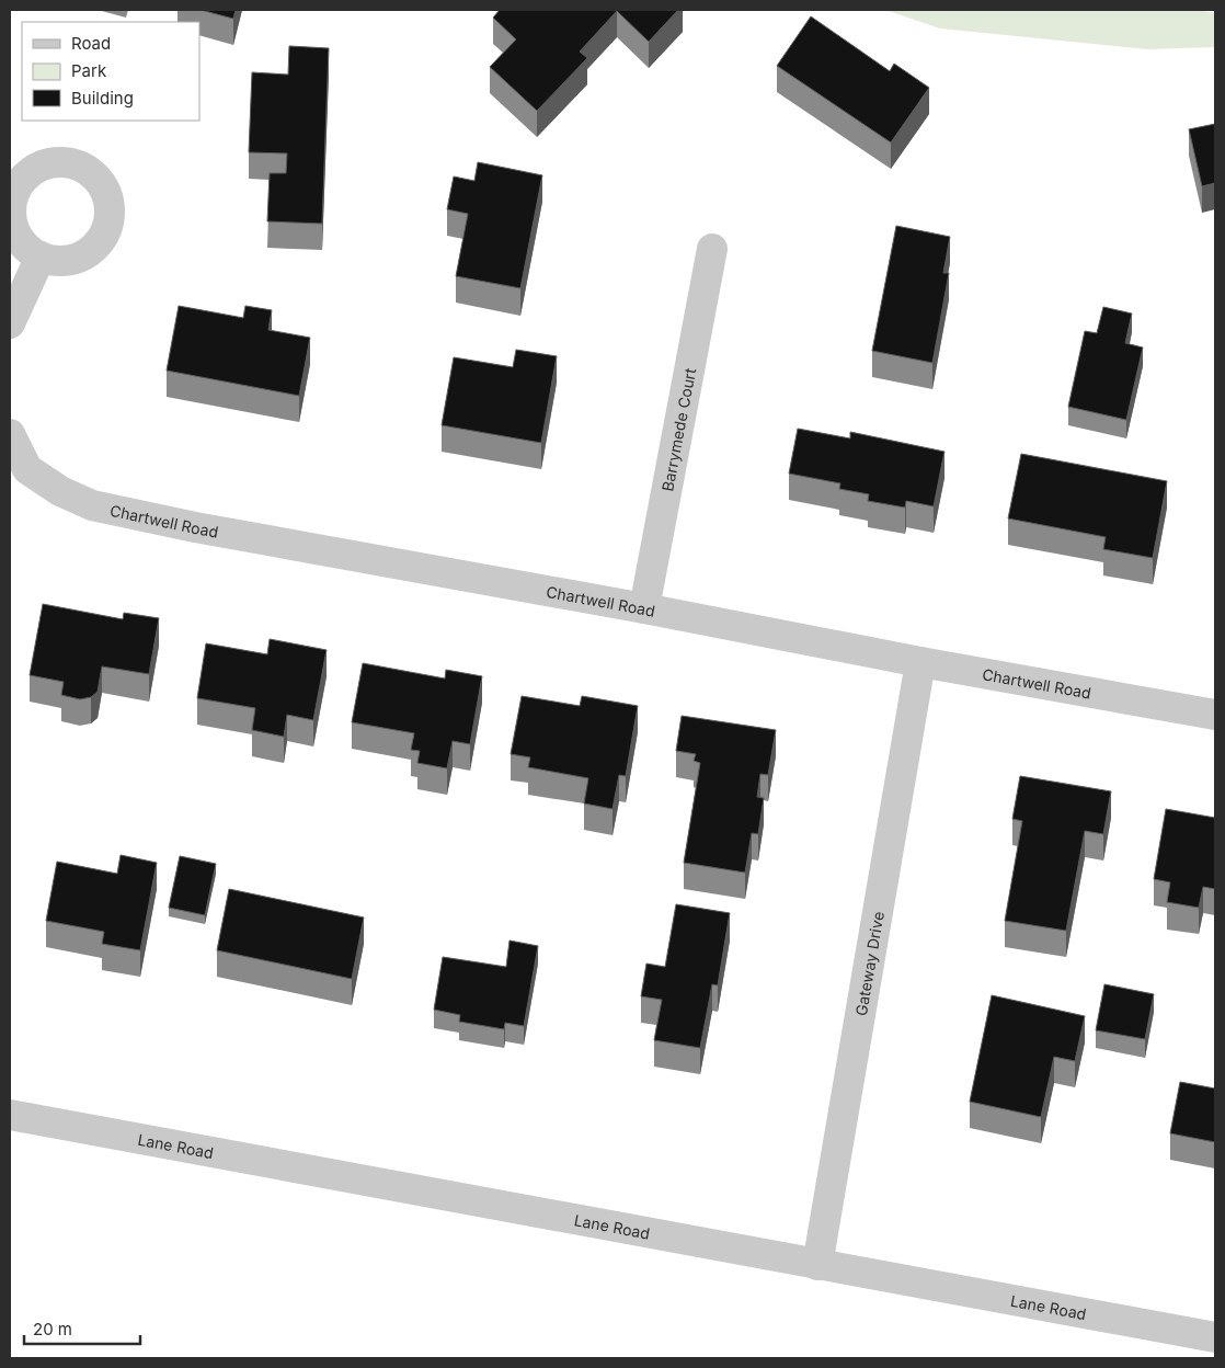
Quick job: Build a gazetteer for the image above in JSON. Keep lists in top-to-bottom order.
{
  "streets": {
    "street": [
      "Barrymede Court",
      "Chartwell Road",
      "Gateway Drive",
      "Lane Road"
    ]
  },
  "crossings": [
    ["Barrymede Court", "Chartwell Road"],
    ["Chartwell Road", "Gateway Drive"],
    ["Gateway Drive", "Lane Road"]
  ],
  "legend": ["Road", "Park", "Building"],
  "scale_bar": "20 m"
}
